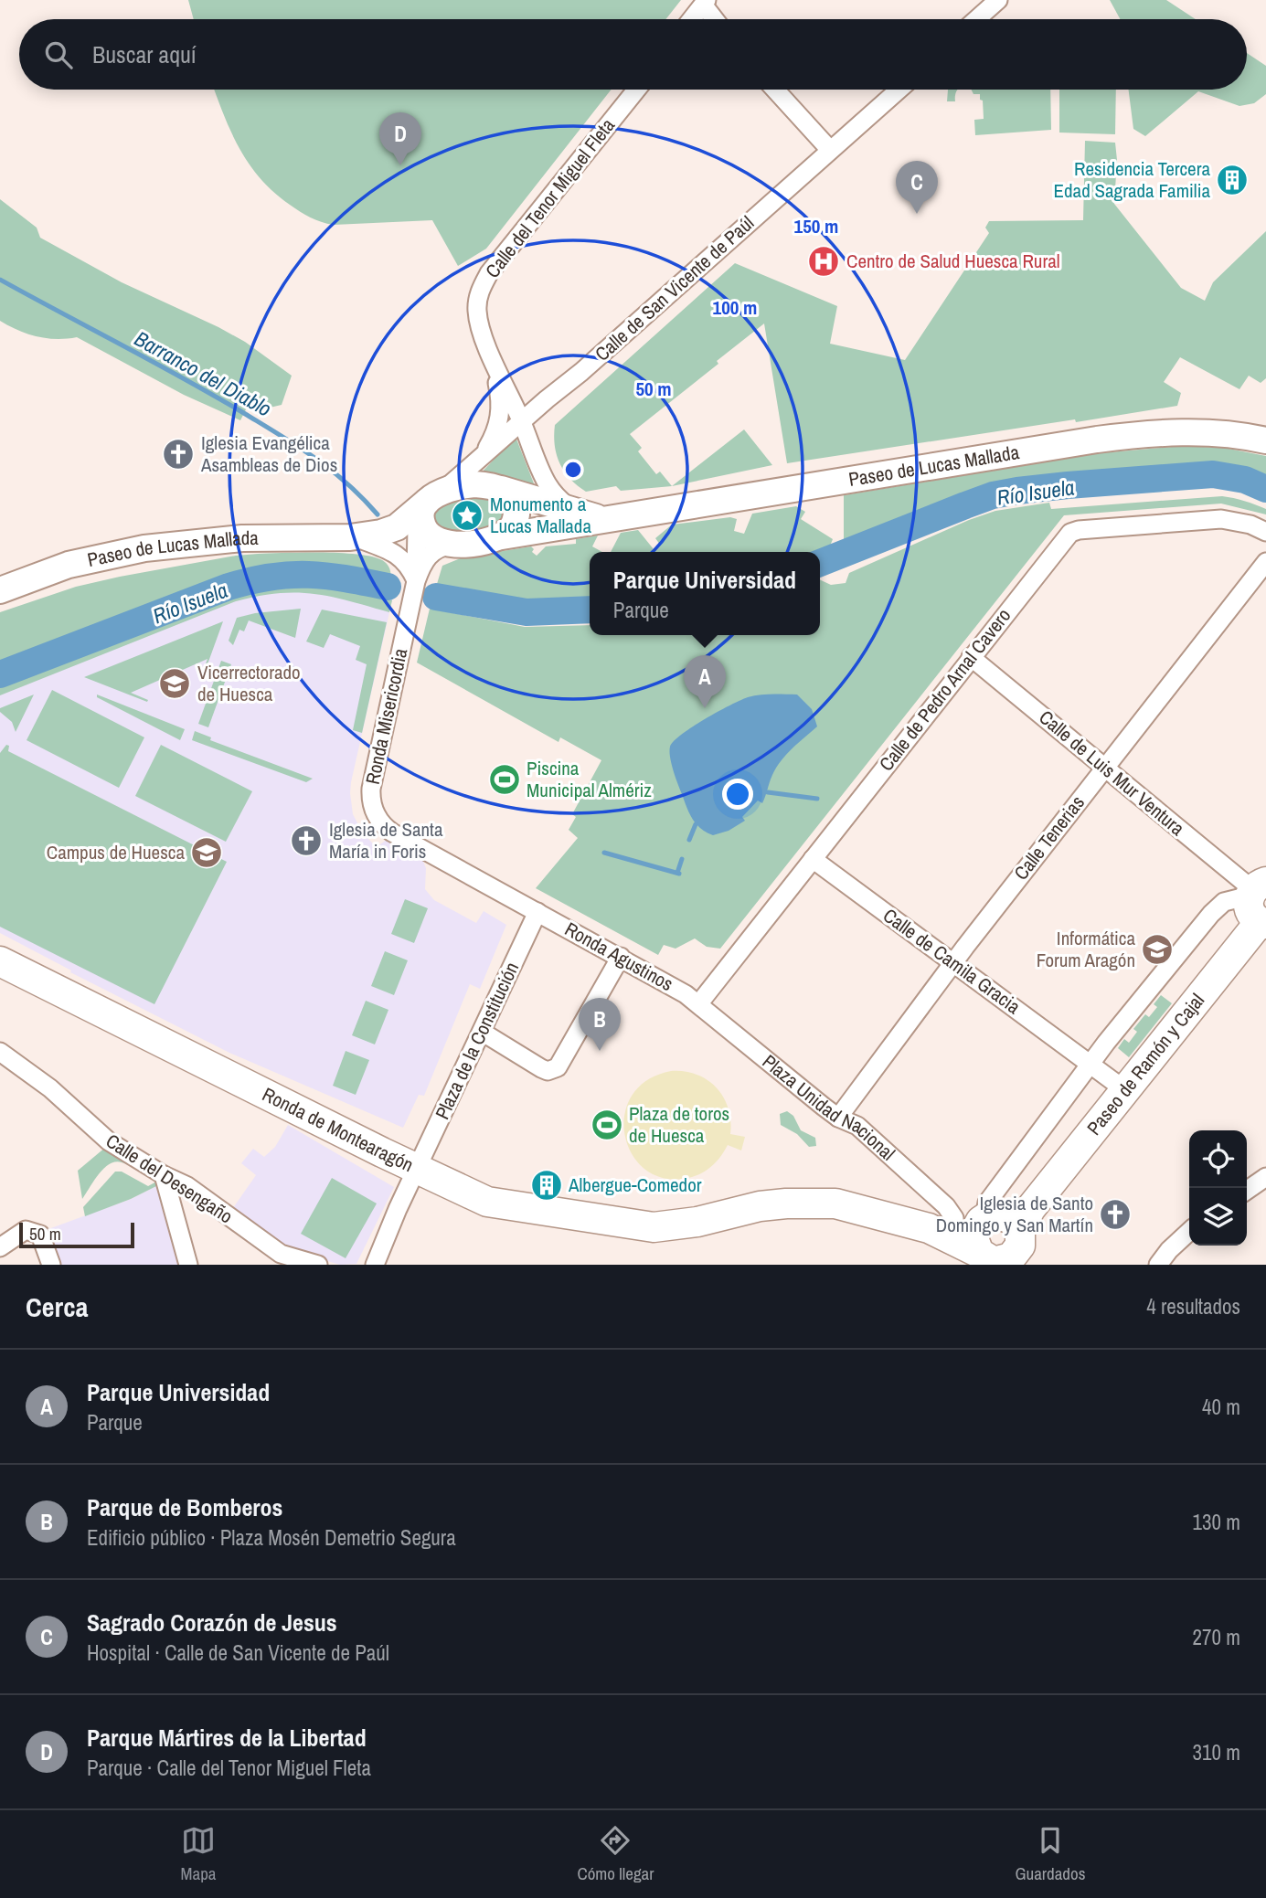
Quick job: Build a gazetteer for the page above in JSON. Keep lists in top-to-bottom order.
{
  "streets": {
    "main road": ["Paseo de Lucas Mallada", "Paseo de Ramón y Cajal", "Ronda de Montearagón"],
    "street": [
      "Calle del Tenor Miguel Fleta",
      "Calle de San Vicente de Paúl",
      "Calle de Pedro Arnal Cavero",
      "Ronda Misericordia",
      "Calle de Luis Mur Ventura",
      "Calle Tenerias",
      "Ronda Agustinos",
      "Calle de Camila Gracia",
      "Plaza de la Constitución",
      "Plaza Unidad Nacional",
      "Calle del Desengaño"
    ]
  },
  "crossings": [
    ["Calle del Tenor Miguel Fleta", "Calle de San Vicente de Paúl"],
    ["Calle del Tenor Miguel Fleta", "Paseo de Lucas Mallada"],
    ["Calle de San Vicente de Paúl", "Paseo de Lucas Mallada"],
    ["Calle de San Vicente de Paúl", "Ronda Misericordia"],
    ["Paseo de Lucas Mallada", "Ronda Misericordia"],
    ["Calle de Pedro Arnal Cavero", "Calle de Luis Mur Ventura"],
    ["Calle de Pedro Arnal Cavero", "Ronda Agustinos"],
    ["Calle de Pedro Arnal Cavero", "Calle de Camila Gracia"],
    ["Calle de Pedro Arnal Cavero", "Plaza Unidad Nacional"],
    ["Ronda Misericordia", "Ronda Agustinos"],
    ["Ronda Misericordia", "Plaza de la Constitución"],
    ["Calle de Luis Mur Ventura", "Calle Tenerias"],
    ["Calle Tenerias", "Calle de Camila Gracia"],
    ["Calle Tenerias", "Plaza Unidad Nacional"],
    ["Ronda Agustinos", "Plaza de la Constitución"],
    ["Ronda Agustinos", "Plaza Unidad Nacional"],
    ["Calle de Camila Gracia", "Paseo de Ramón y Cajal"],
    ["Plaza de la Constitución", "Ronda de Montearagón"],
    ["Paseo de Ramón y Cajal", "Plaza Unidad Nacional"]
  ],
  "water": ["Barranco del Diablo", "Río Isuela"],
  "places": {
    "building": ["Residencia Tercera Edad Sagrada Familia", "Albergue-Comedor"],
    "hospital": ["Centro de Salud Huesca Rural"],
    "church": ["Iglesia Evangélica Asambleas de Dios", "Iglesia de Santa María in Foris", "Iglesia de Santo Domingo y San Martín"],
    "place": ["Monumento a Lucas Mallada"],
    "school or university": ["Vicerrectorado de Huesca", "Campus de Huesca", "Informática Forum Aragón"],
    "sports": ["Piscina Municipal Almériz", "Plaza de toros de Huesca"]
  },
  "scale_bar": "50 m",
  "page": {
    "search": "Buscar aquí",
    "pins": [
      "D",
      "C",
      "A",
      "B"
    ],
    "popup": ["Parque Universidad", "Parque"],
    "scale": "50 m",
    "heading": ["Cerca", "4 resultados"],
    "list": [
      {
        "mark": "A",
        "name": "Parque Universidad",
        "note": "Parque",
        "value": "40 m"
      },
      {
        "mark": "B",
        "name": "Parque de Bomberos",
        "note": "Edificio público · Plaza Mosén Demetrio Segura",
        "value": "130 m"
      },
      {
        "mark": "C",
        "name": "Sagrado Corazón de Jesus",
        "note": "Hospital · Calle de San Vicente de Paúl",
        "value": "270 m"
      },
      {
        "mark": "D",
        "name": "Parque Mártires de la Libertad",
        "note": "Parque · Calle del Tenor Miguel Fleta",
        "value": "310 m"
      }
    ],
    "nav": ["Mapa", "Cómo llegar", "Guardados"]
  },
  "rings": ["150 m", "100 m", "50 m"]
}
